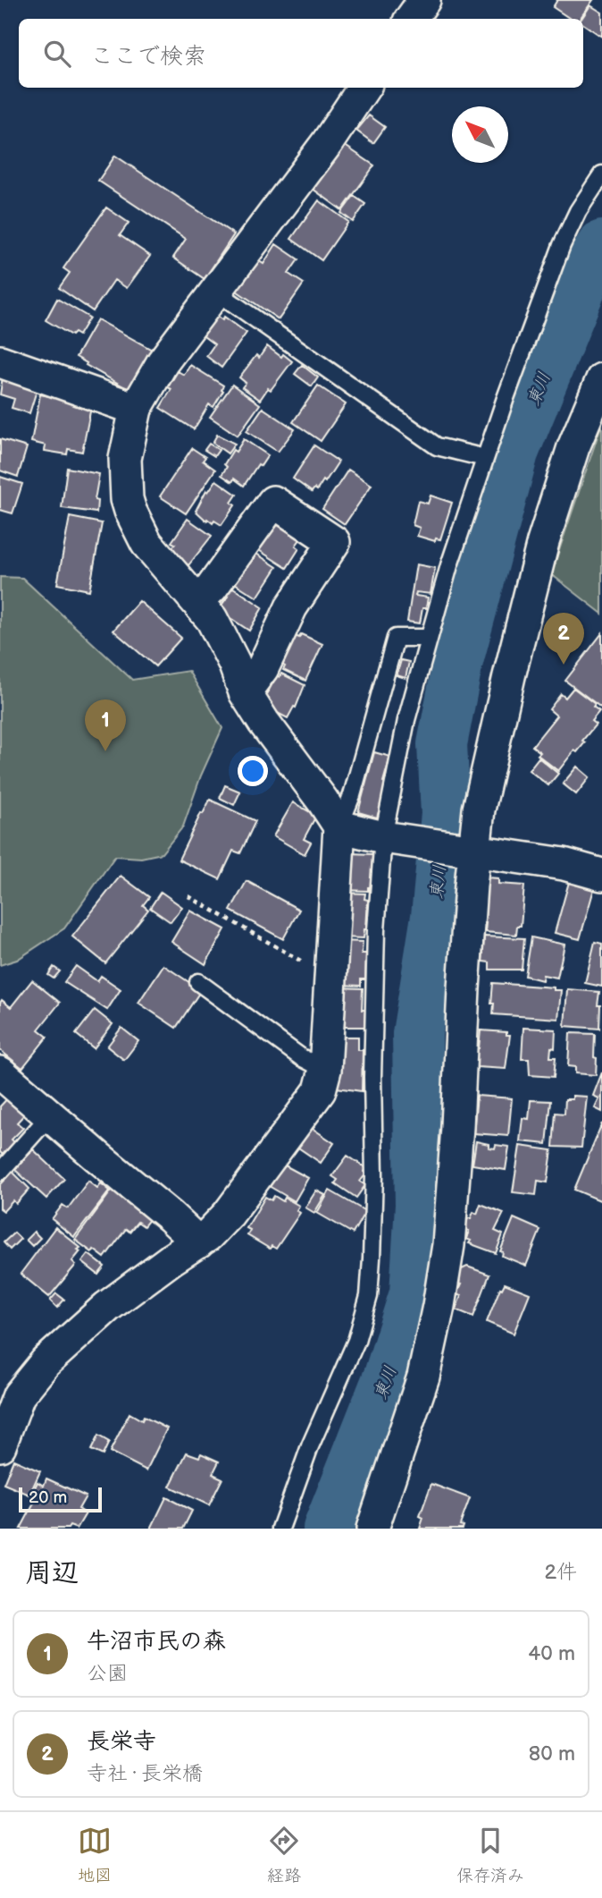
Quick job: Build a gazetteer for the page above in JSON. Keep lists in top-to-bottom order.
{
  "water": ["東川"],
  "scale_bar": "20 m",
  "north": "top left",
  "page": {
    "search": "ここで検索",
    "pins": ["2", "1"],
    "scale": "20 m",
    "heading": ["周辺", "2件"],
    "list": [
      {
        "mark": "1",
        "name": "牛沼市民の森",
        "note": "公園",
        "value": "40 m"
      },
      {
        "mark": "2",
        "name": "長栄寺",
        "note": "寺社 · 長栄橋",
        "value": "80 m"
      }
    ],
    "nav": ["地図", "経路", "保存済み"]
  }
}
